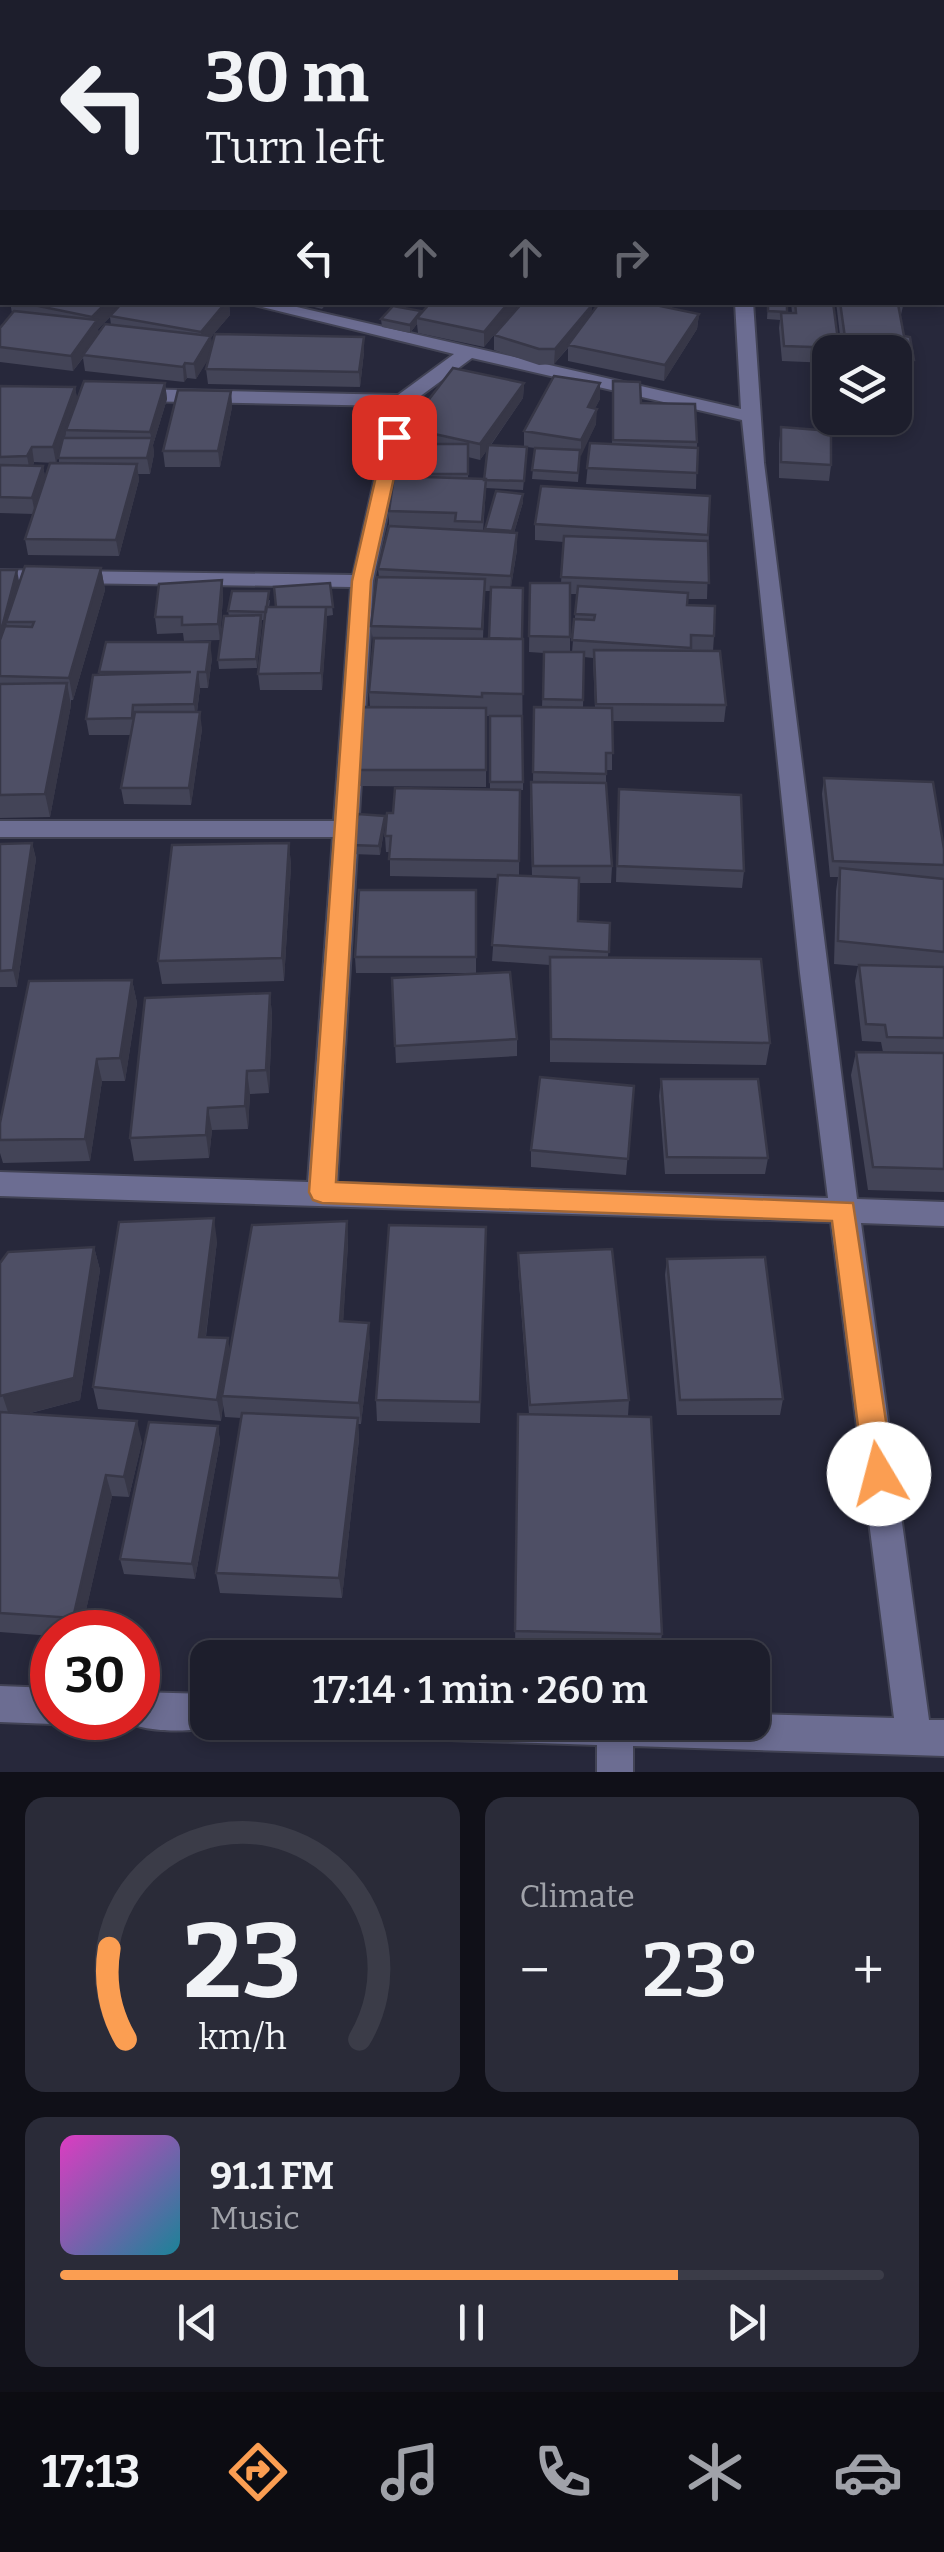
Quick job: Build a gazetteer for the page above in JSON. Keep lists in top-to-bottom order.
{
  "page": {
    "turn": ["30 m", "Turn left"],
    "limit": "30",
    "trip": "17:14 · 1 min · 260 m",
    "tile": "Climate",
    "heat": ["−", "23°", "+"],
    "song": ["91.1 FM", "Music"],
    "tabs": "17:13",
    "gauge": ["23", "km/h"]
  }
}
